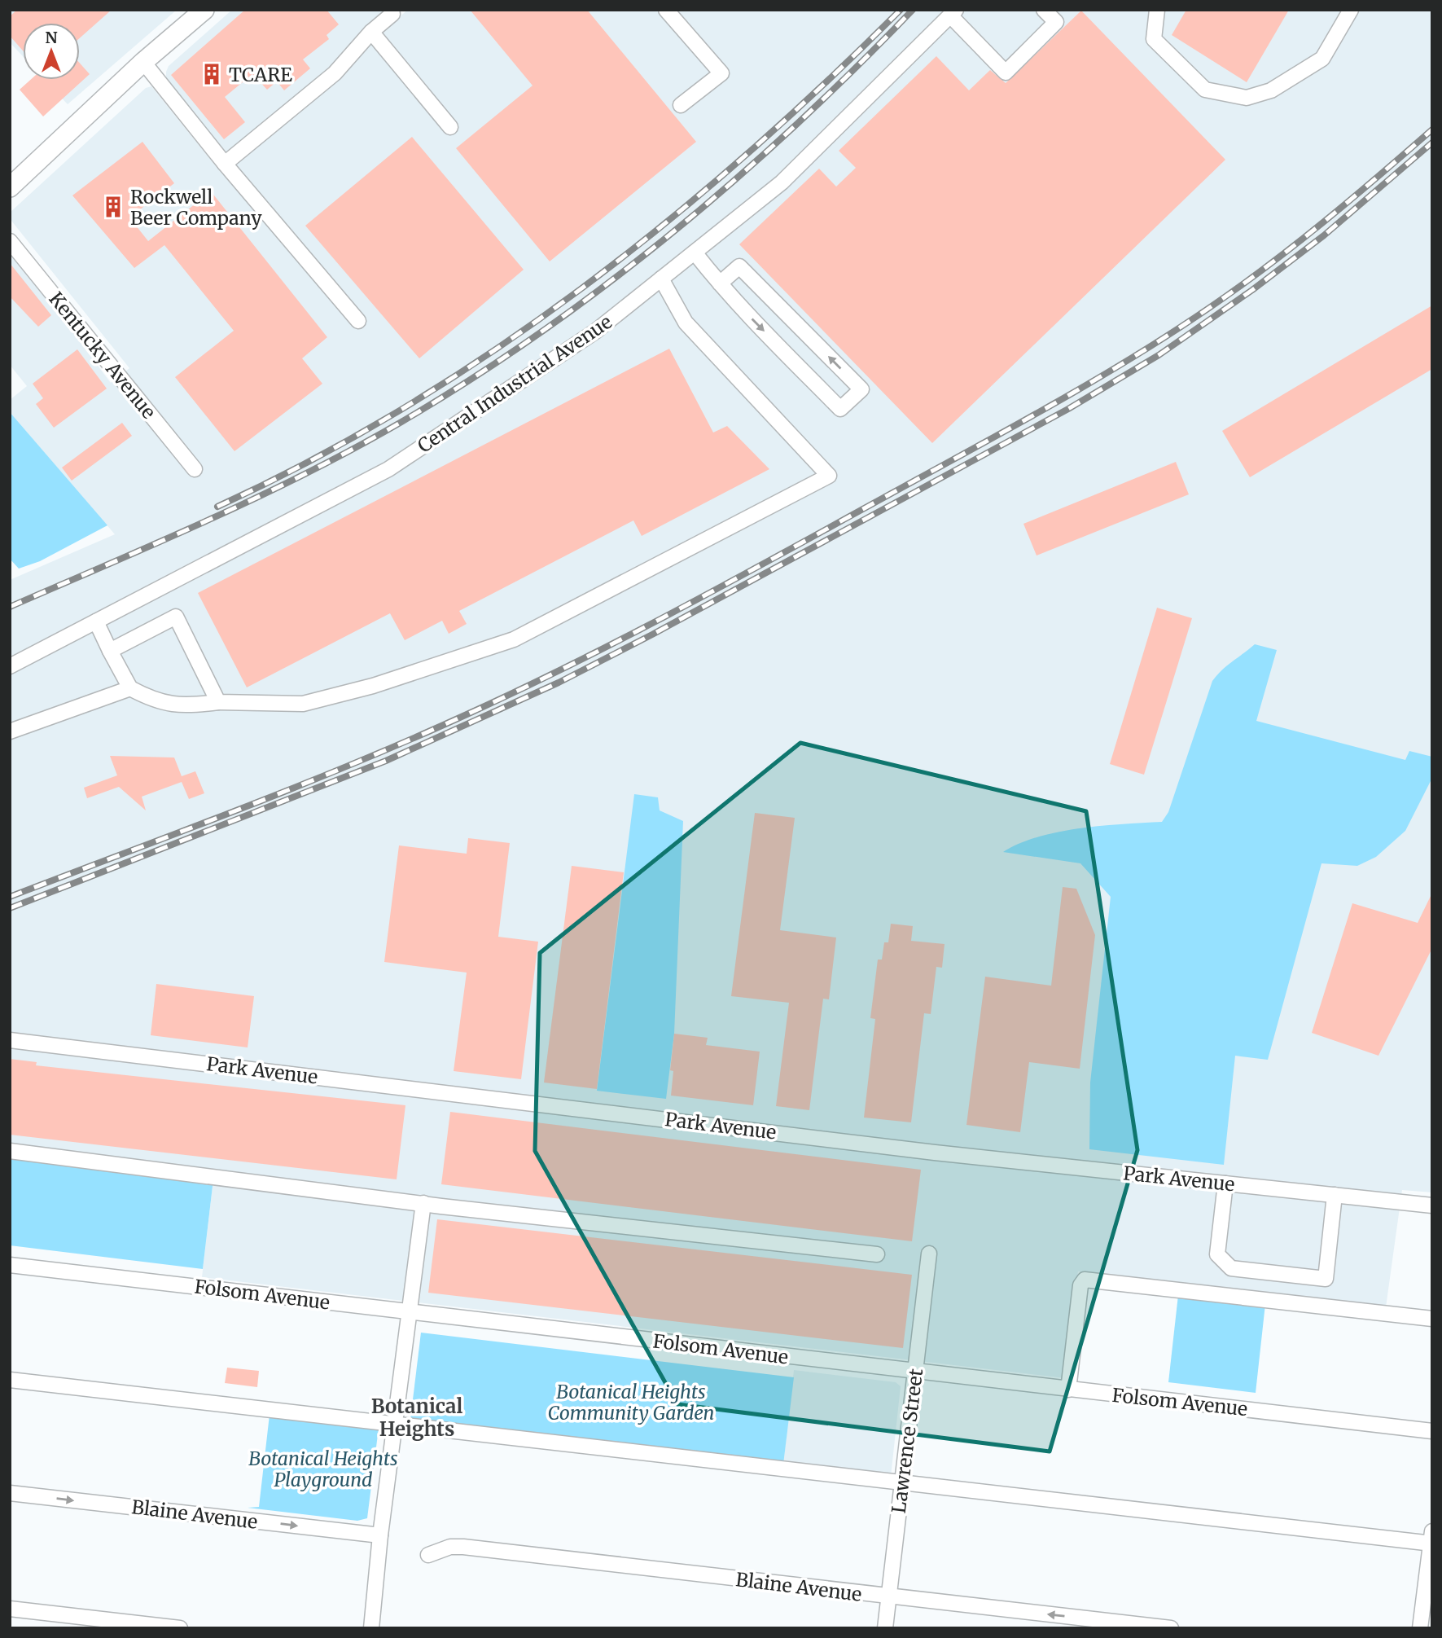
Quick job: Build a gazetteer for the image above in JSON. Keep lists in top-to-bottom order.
{
  "streets": {
    "street": [
      "Kentucky Avenue",
      "Central Industrial Avenue",
      "Park Avenue",
      "Folsom Avenue",
      "Lawrence Street",
      "Blaine Avenue"
    ]
  },
  "crossings": [
    ["Folsom Avenue", "Lawrence Street"],
    ["Lawrence Street", "Blaine Avenue"]
  ],
  "districts": ["Botanical Heights"],
  "parks": ["Botanical Heights Community Garden", "Botanical Heights Playground"],
  "places": {
    "building": ["TCARE", "Rockwell Beer Company"]
  },
  "north": "top"
}
